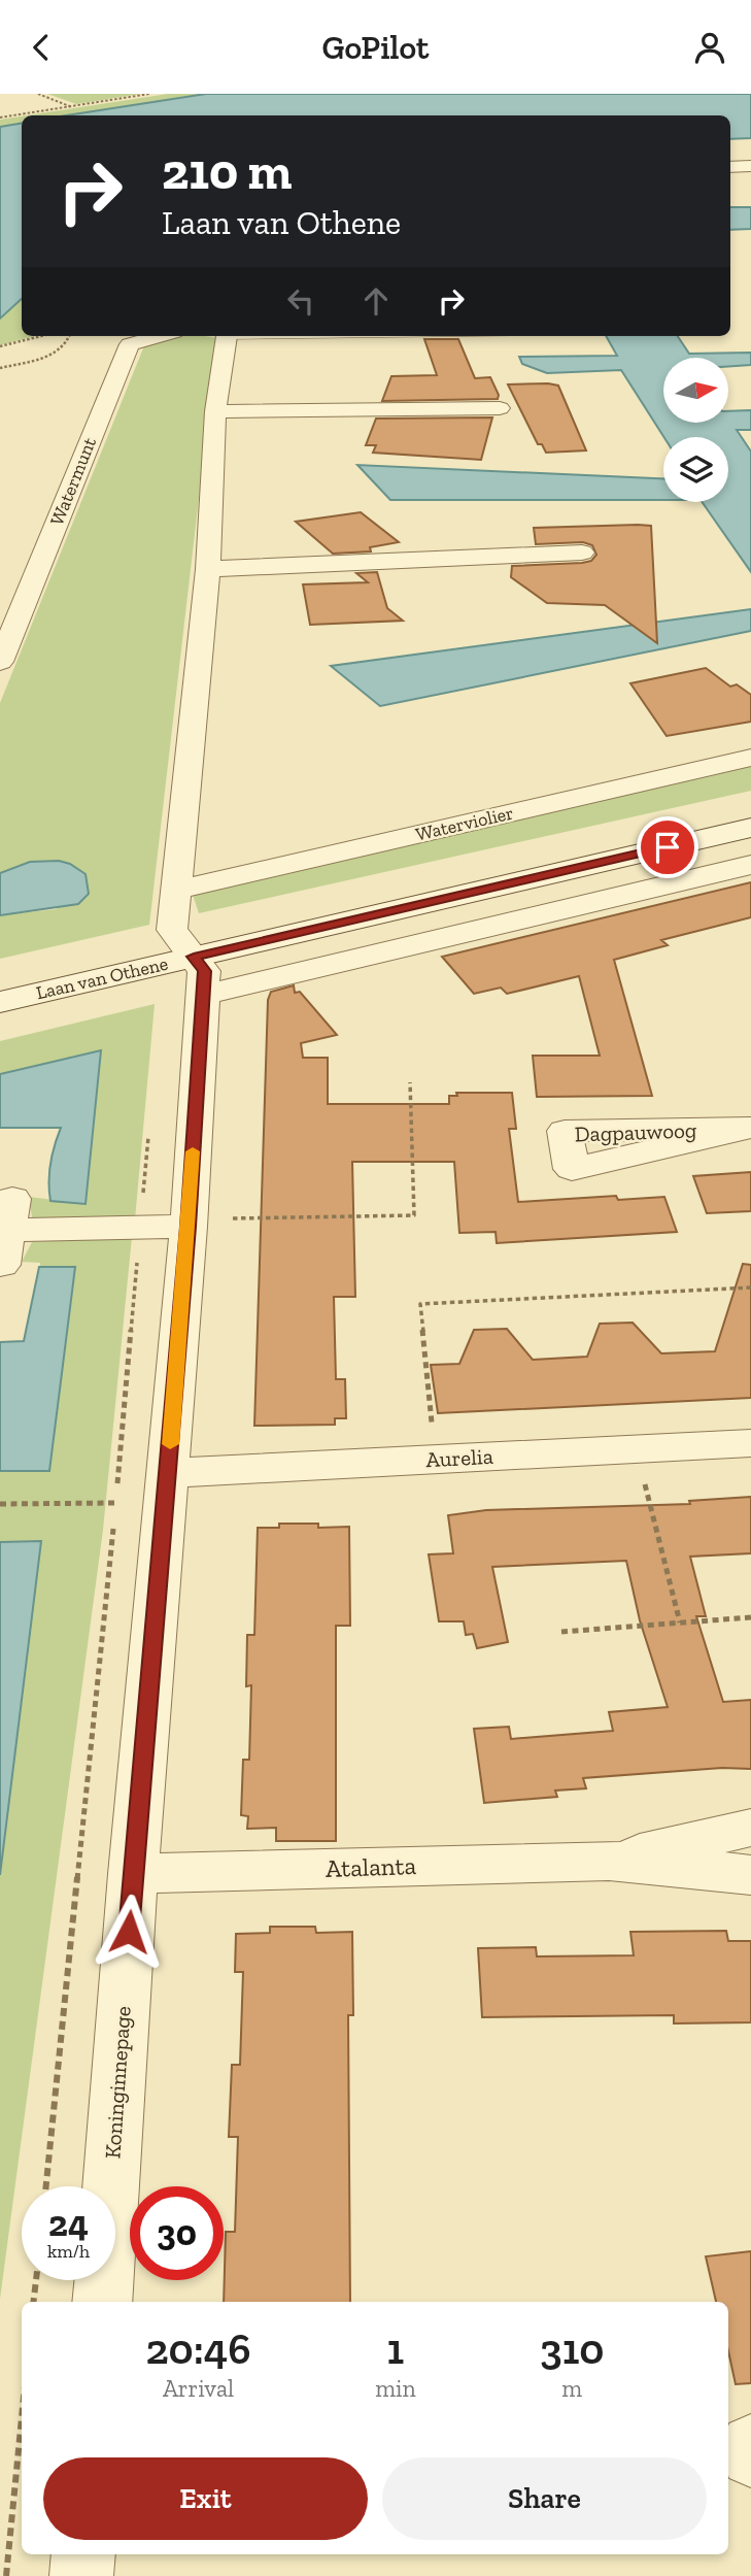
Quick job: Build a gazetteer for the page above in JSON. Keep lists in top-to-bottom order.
{
  "streets": {
    "street": [
      "Watermunt",
      "Waterviolier",
      "Laan van Othene",
      "Aurelia",
      "Atalanta",
      "Koninginnepage"
    ]
  },
  "crossings": [
    ["Laan van Othene", "Koninginnepage"],
    ["Aurelia", "Koninginnepage"],
    ["Atalanta", "Koninginnepage"]
  ],
  "north": "right",
  "page": {
    "header": "GoPilot",
    "turn": ["210 m", "Laan van Othene"],
    "speed": "24 km/h",
    "limit": "30",
    "eta": [
      "20:46",
      "Arrival",
      "1",
      "min",
      "310",
      "m"
    ],
    "buttons": ["Exit", "Share"]
  }
}
